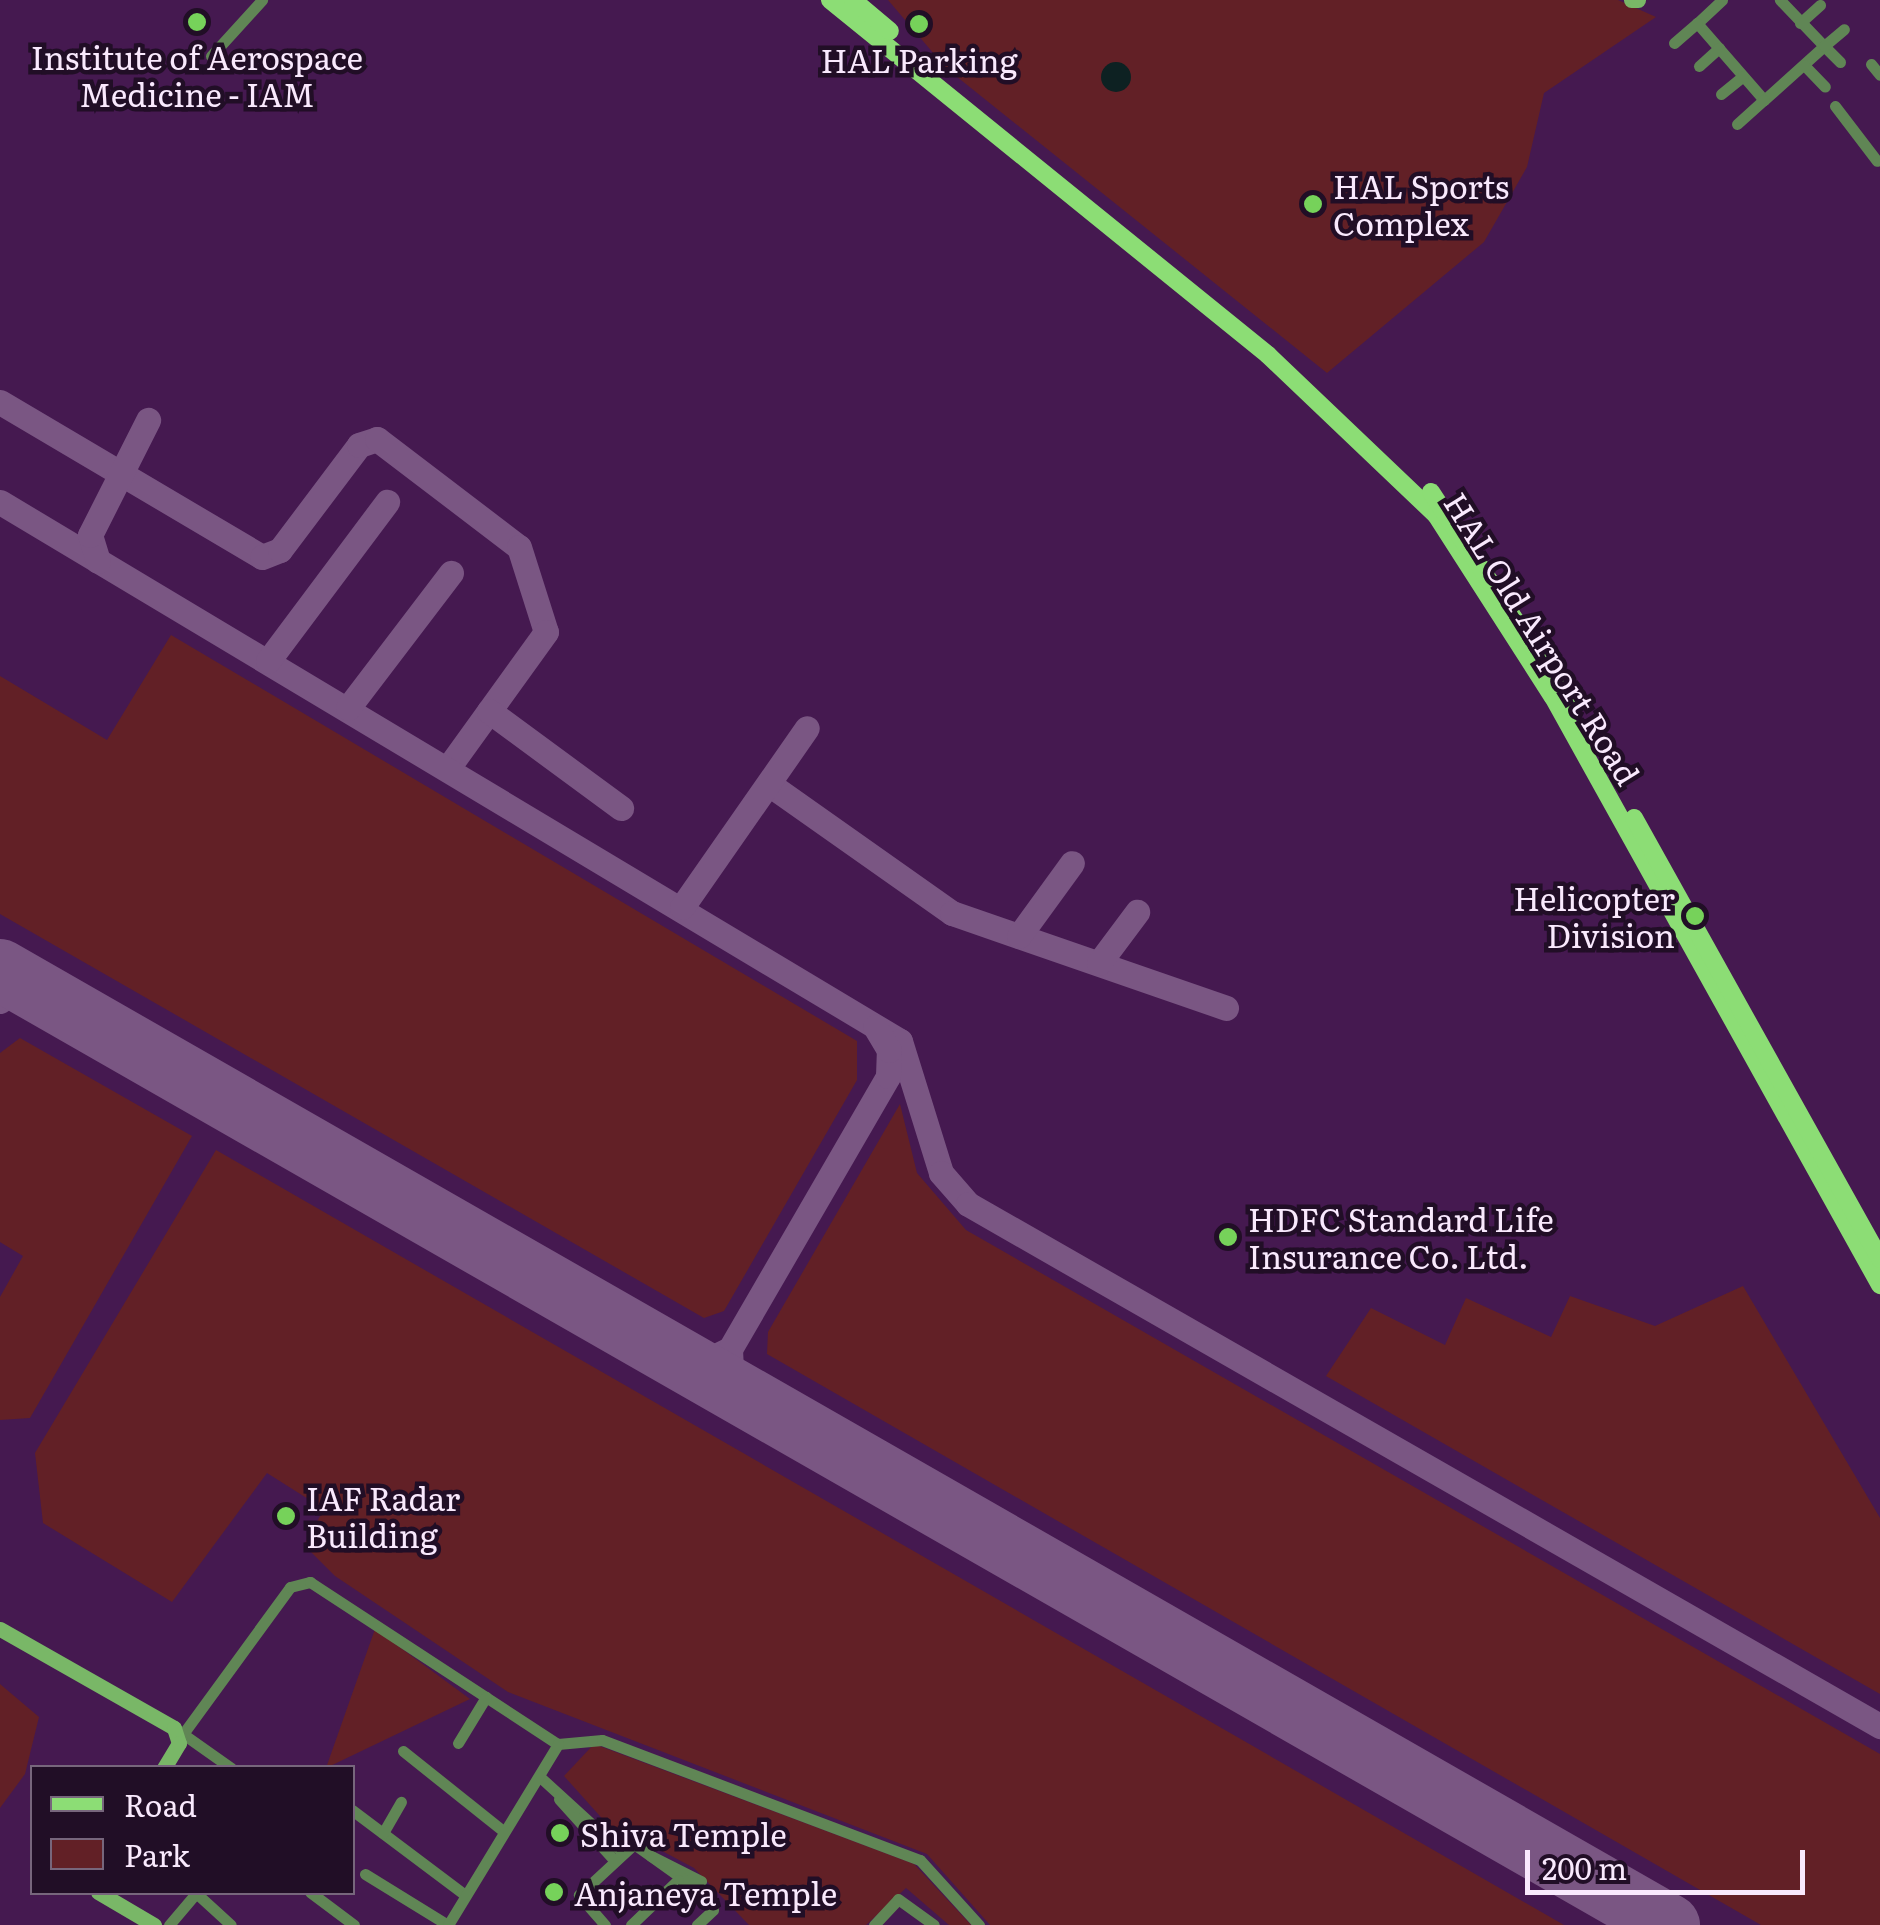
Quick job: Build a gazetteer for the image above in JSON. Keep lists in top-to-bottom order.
{
  "streets": {
    "main road": ["HAL Old Airport Road"]
  },
  "places": [
    "Institute of Aerospace Medicine - IAM",
    "HAL Parking",
    "HAL Sports Complex",
    "Helicopter Division",
    "HDFC Standard Life Insurance Co. Ltd.",
    "IAF Radar Building",
    "Shiva Temple",
    "Anjaneya Temple"
  ],
  "legend": ["Road", "Park"],
  "scale_bar": "200 m"
}
